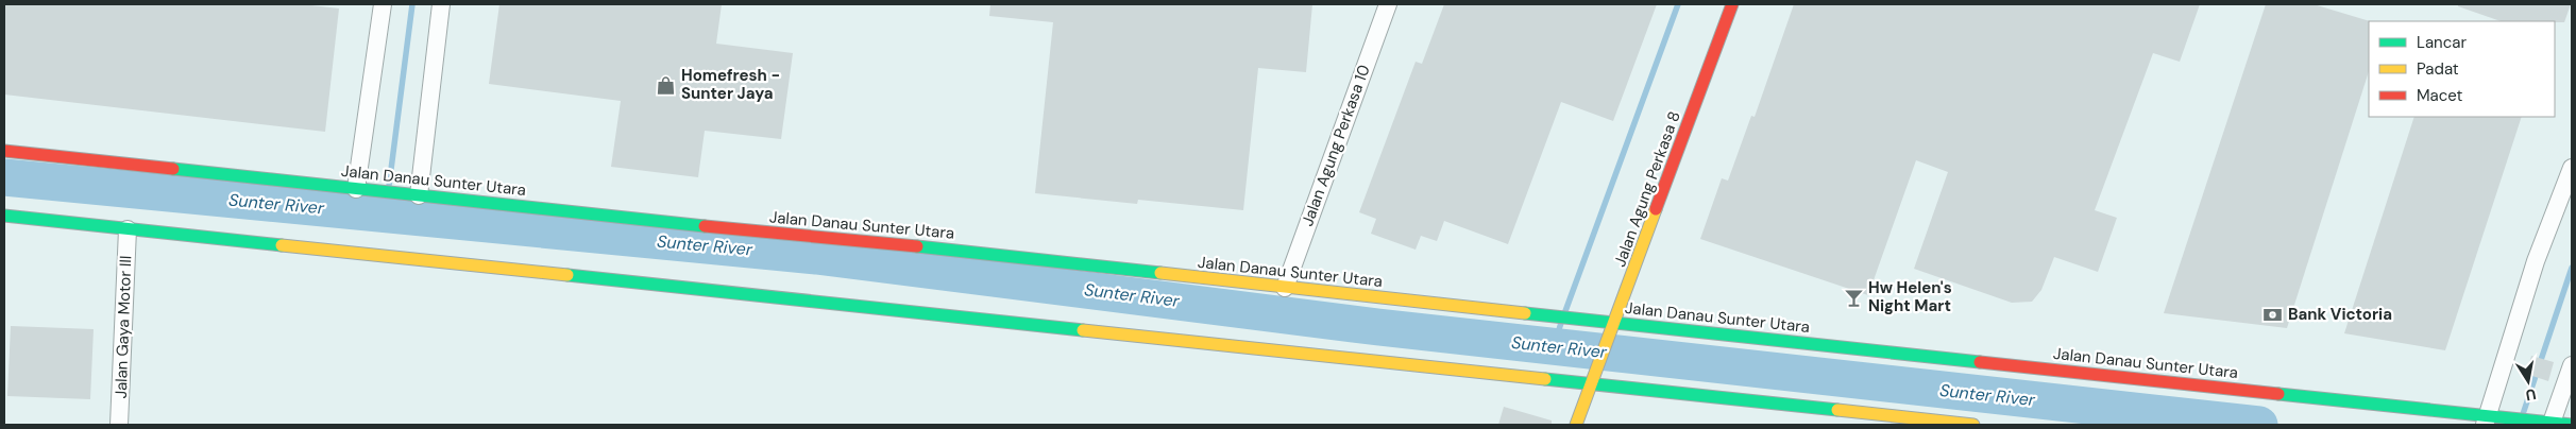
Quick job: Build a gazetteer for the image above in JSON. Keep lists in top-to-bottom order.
{
  "streets": {
    "main road": ["Jalan Danau Sunter Utara", "Jalan Agung Perkasa 8"],
    "street": ["Jalan Agung Perkasa 10", "Jalan Gaya Motor III"]
  },
  "crossings": [
    ["Jalan Agung Perkasa 10", "Jalan Danau Sunter Utara"],
    ["Jalan Danau Sunter Utara", "Jalan Agung Perkasa 8"]
  ],
  "water": ["Sunter River"],
  "places": {
    "shop": ["Homefresh - Sunter Jaya"],
    "bar": ["Hw Helen's Night Mart"],
    "bank": ["Bank Victoria"]
  },
  "legend": ["Lancar", "Padat", "Macet"],
  "north": "bottom"
}
